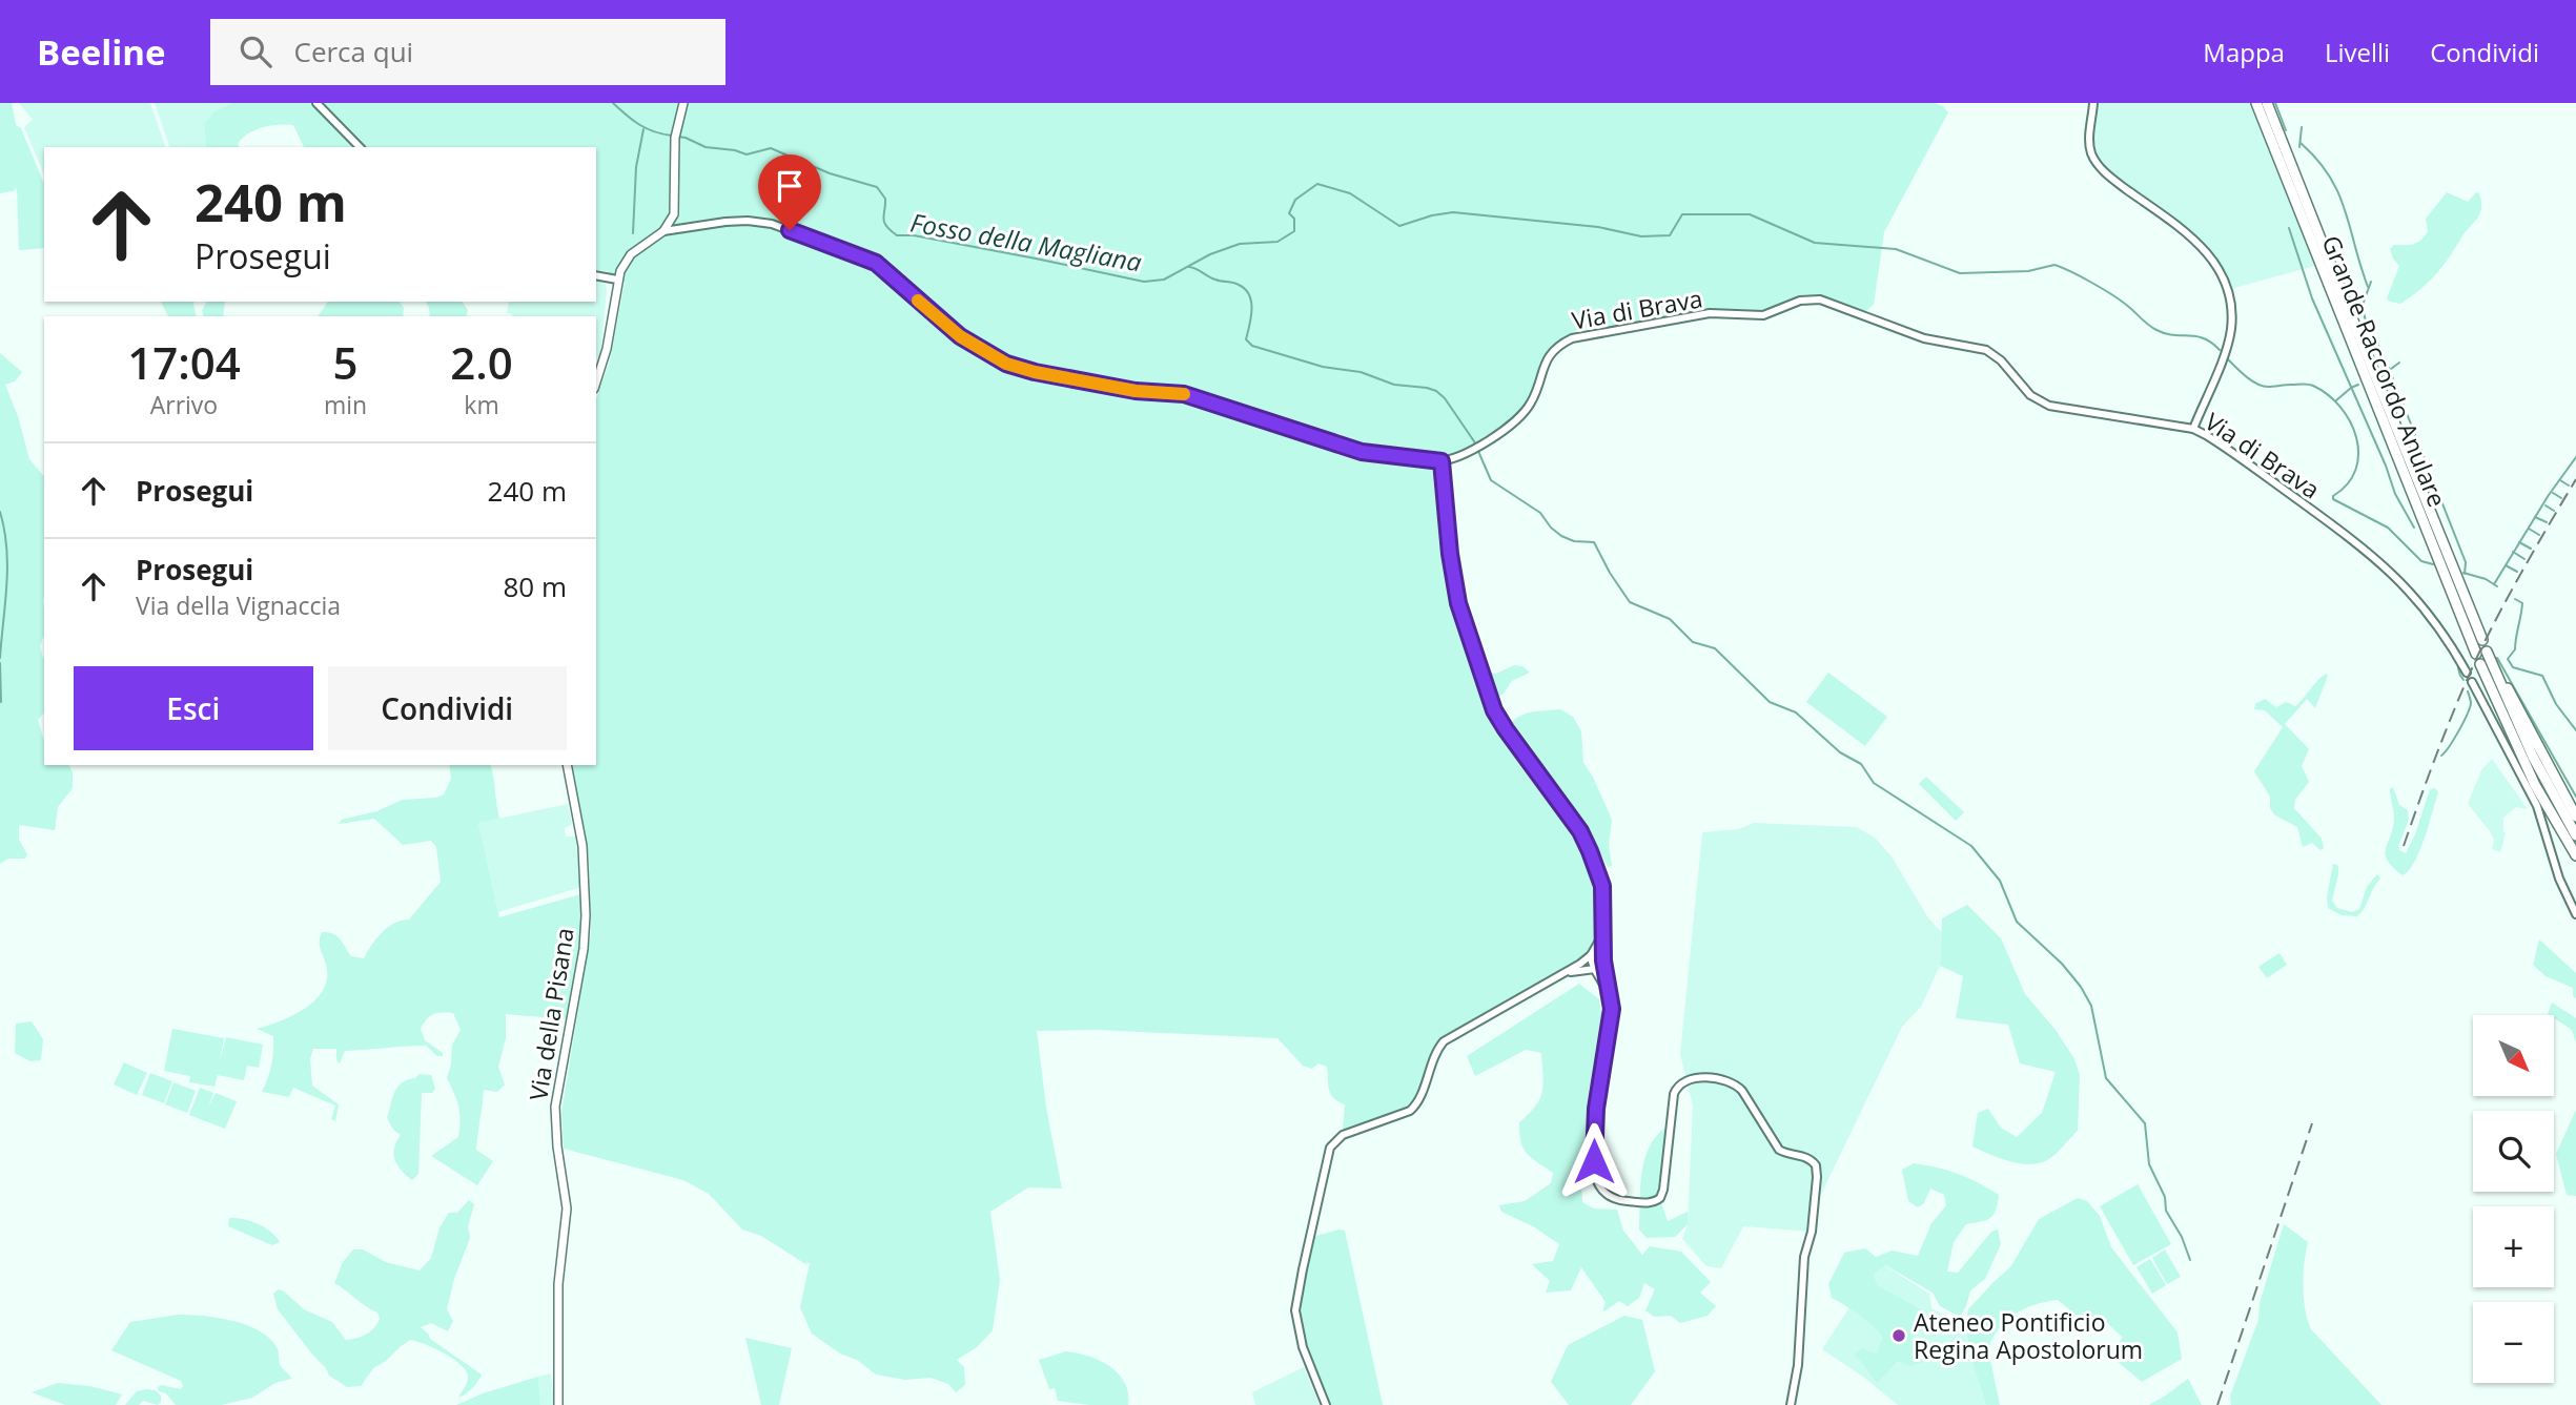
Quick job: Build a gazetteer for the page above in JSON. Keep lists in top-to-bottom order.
{
  "streets": {
    "highway": ["Grande Raccordo Anulare"],
    "main road": ["Via della Pisana"],
    "street": ["Via di Brava"]
  },
  "water": ["Fosso della Magliana"],
  "places": ["Ateneo Pontificio Regina Apostolorum"],
  "north": "bottom right",
  "page": {
    "header": "Beeline",
    "search": "Cerca qui",
    "nav": ["Mappa", "Livelli", "Condividi"],
    "turn": ["240 m", "Prosegui"],
    "eta": [
      "17:04",
      "Arrivo",
      "5",
      "min",
      "2.0",
      "km"
    ],
    "list": [
      {
        "name": "Prosegui",
        "value": "240 m"
      },
      {
        "name": "Prosegui",
        "note": "Via della Vignaccia",
        "value": "80 m"
      }
    ],
    "buttons": ["Esci", "Condividi"],
    "map_buttons": ["+", "−"]
  }
}
